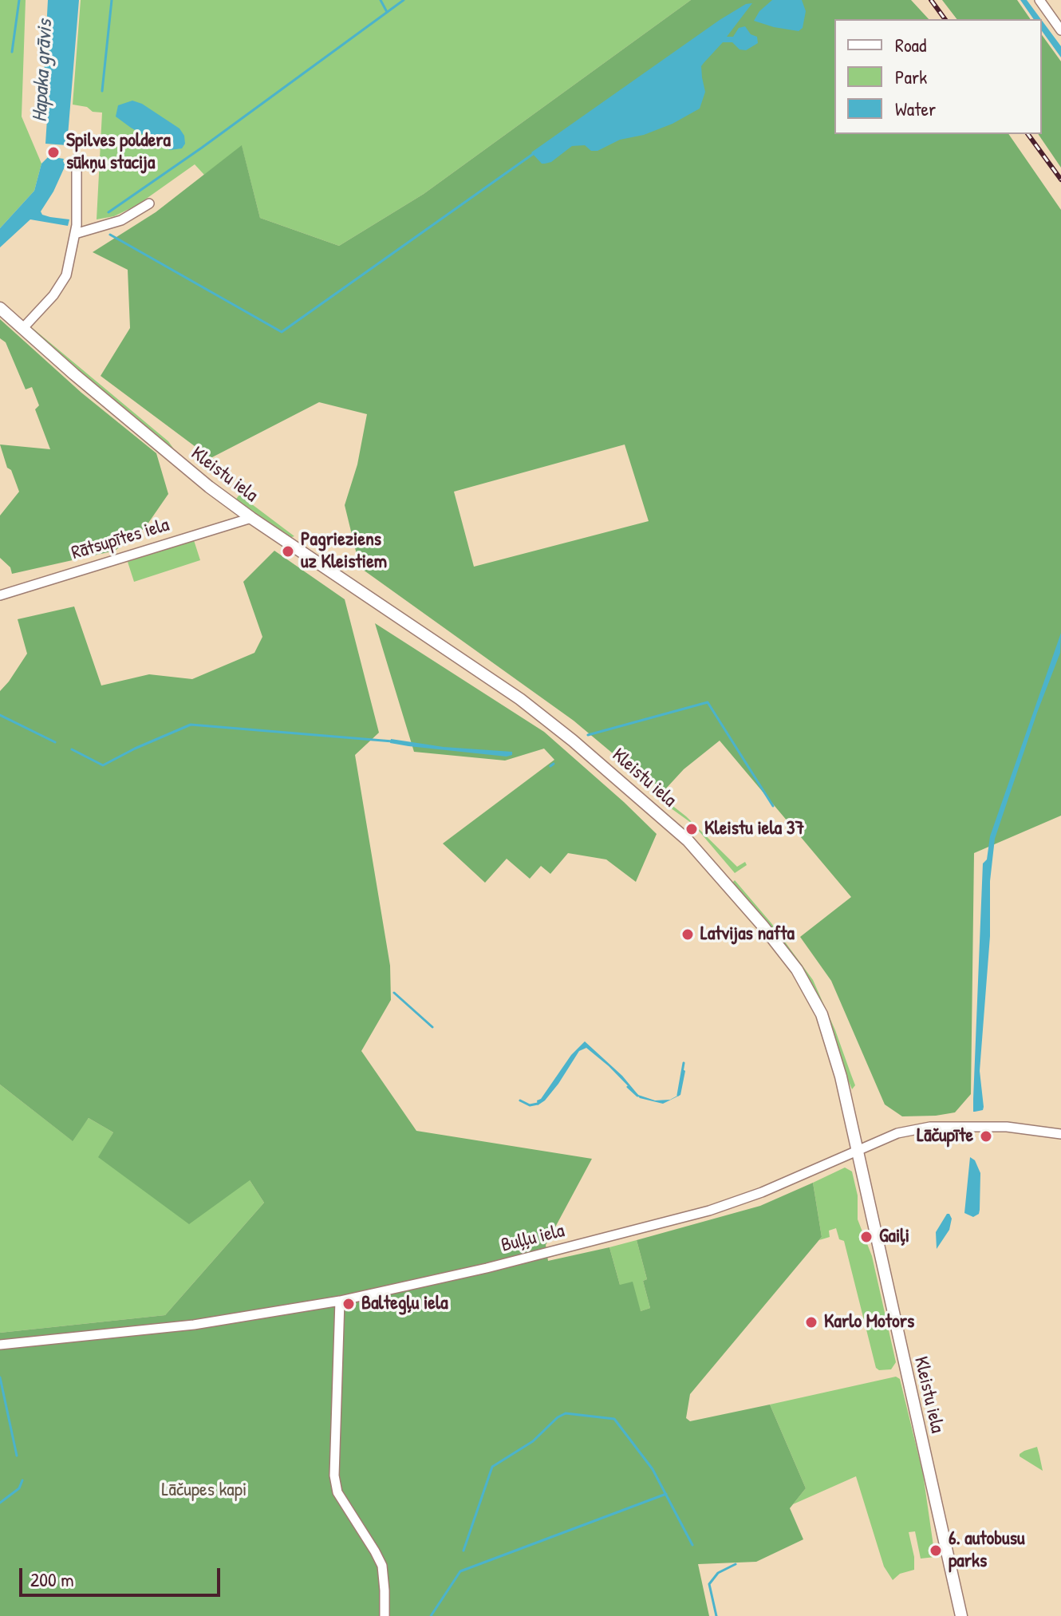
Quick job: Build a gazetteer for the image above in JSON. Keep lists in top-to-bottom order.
{
  "streets": {
    "main road": ["Kleistu iela"],
    "street": ["Rātsupītes iela", "Buļļu iela"]
  },
  "crossings": [
    ["Kleistu iela", "Rātsupītes iela"],
    ["Kleistu iela", "Buļļu iela"]
  ],
  "water": ["Hapaka grāvis"],
  "parks": ["Lāčupes kapi"],
  "places": [
    "Spilves poldera sūkņu stacija",
    "Pagrieziens uz Kleistiem",
    "Kleistu iela 37",
    "Latvijas nafta",
    "Lāčupīte",
    "Gaiļi",
    "Baltegļu iela",
    "Karlo Motors",
    "6. autobusu parks"
  ],
  "legend": ["Road", "Park", "Water"],
  "scale_bar": "200 m"
}
